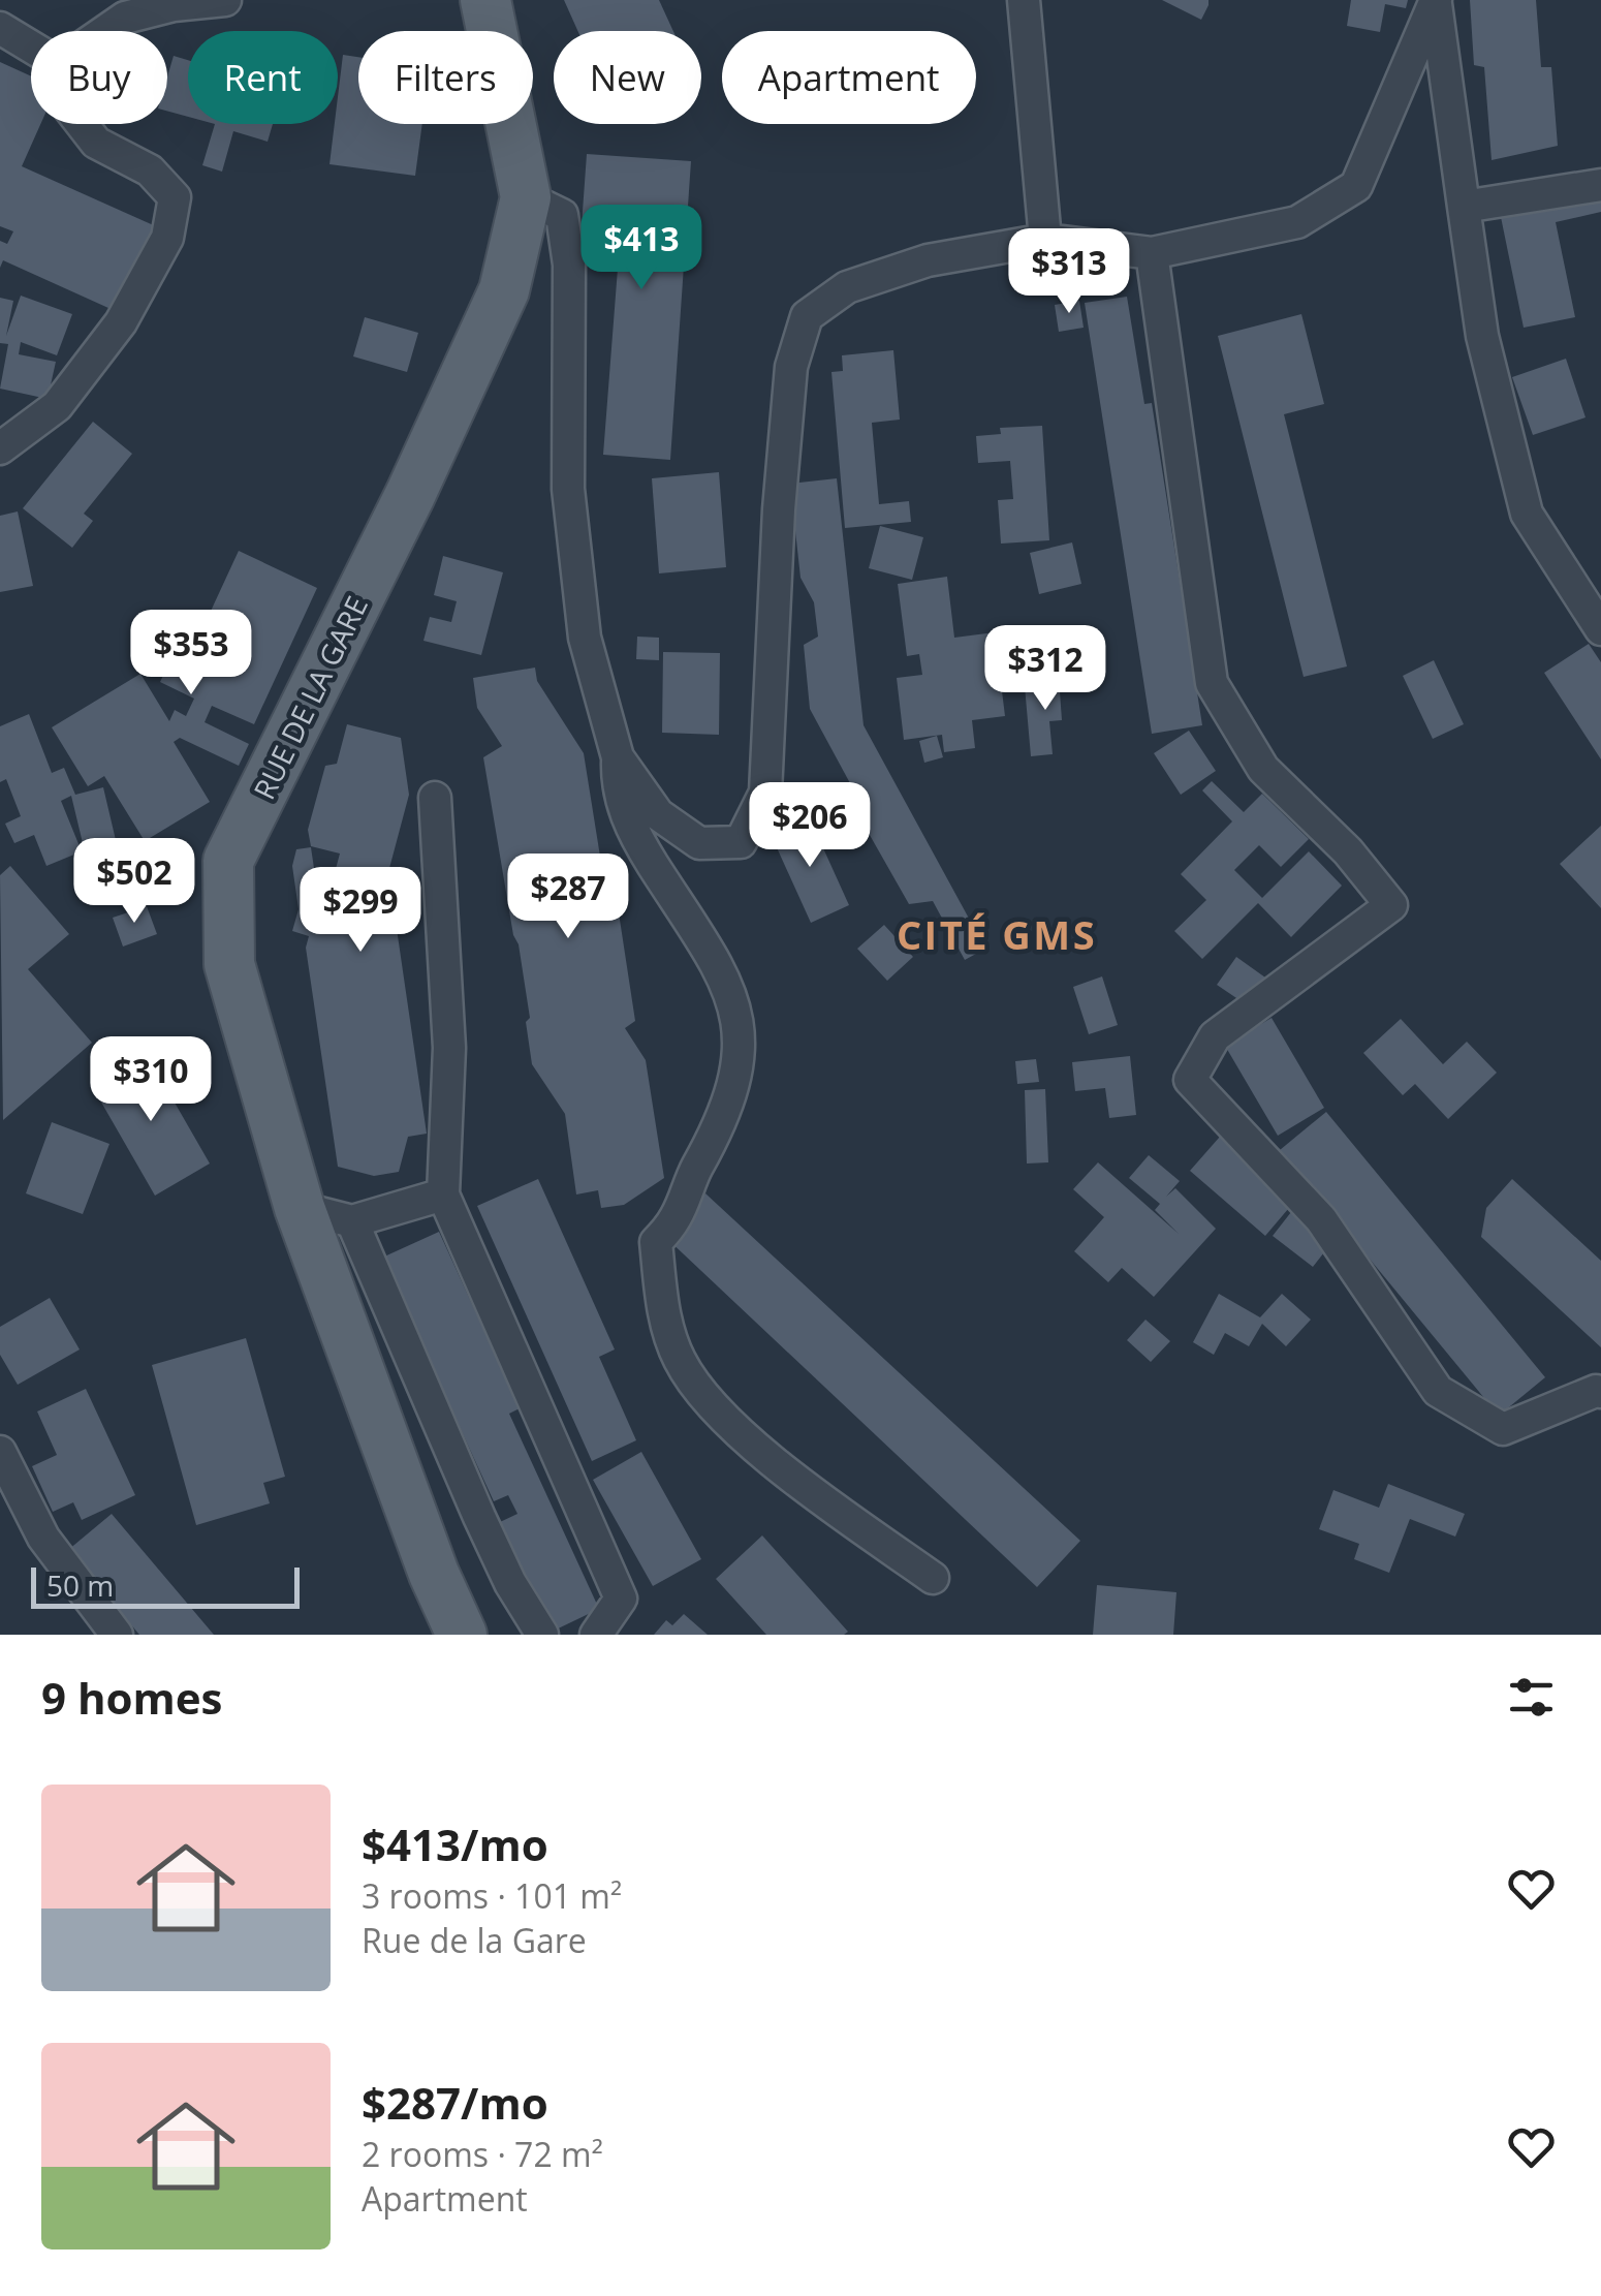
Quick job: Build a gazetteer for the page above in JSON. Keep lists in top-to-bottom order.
{
  "streets": {
    "main road": ["RUE DE LA GARE"]
  },
  "districts": ["CITÉ GMS"],
  "scale_bar": "50 m",
  "page": {
    "chip": [
      "Buy",
      "Rent",
      "Filters",
      "New",
      "Apartment"
    ],
    "price": [
      "$413",
      "$313",
      "$353",
      "$312",
      "$206",
      "$502",
      "$287",
      "$299",
      "$310"
    ],
    "scale": "50 m",
    "heading": "9 homes",
    "list": [
      {
        "name": "$413/mo",
        "note": "3 rooms · 101 m² · Rue de la Gare"
      },
      {
        "name": "$287/mo",
        "note": "2 rooms · 72 m² · Apartment"
      }
    ]
  }
}
